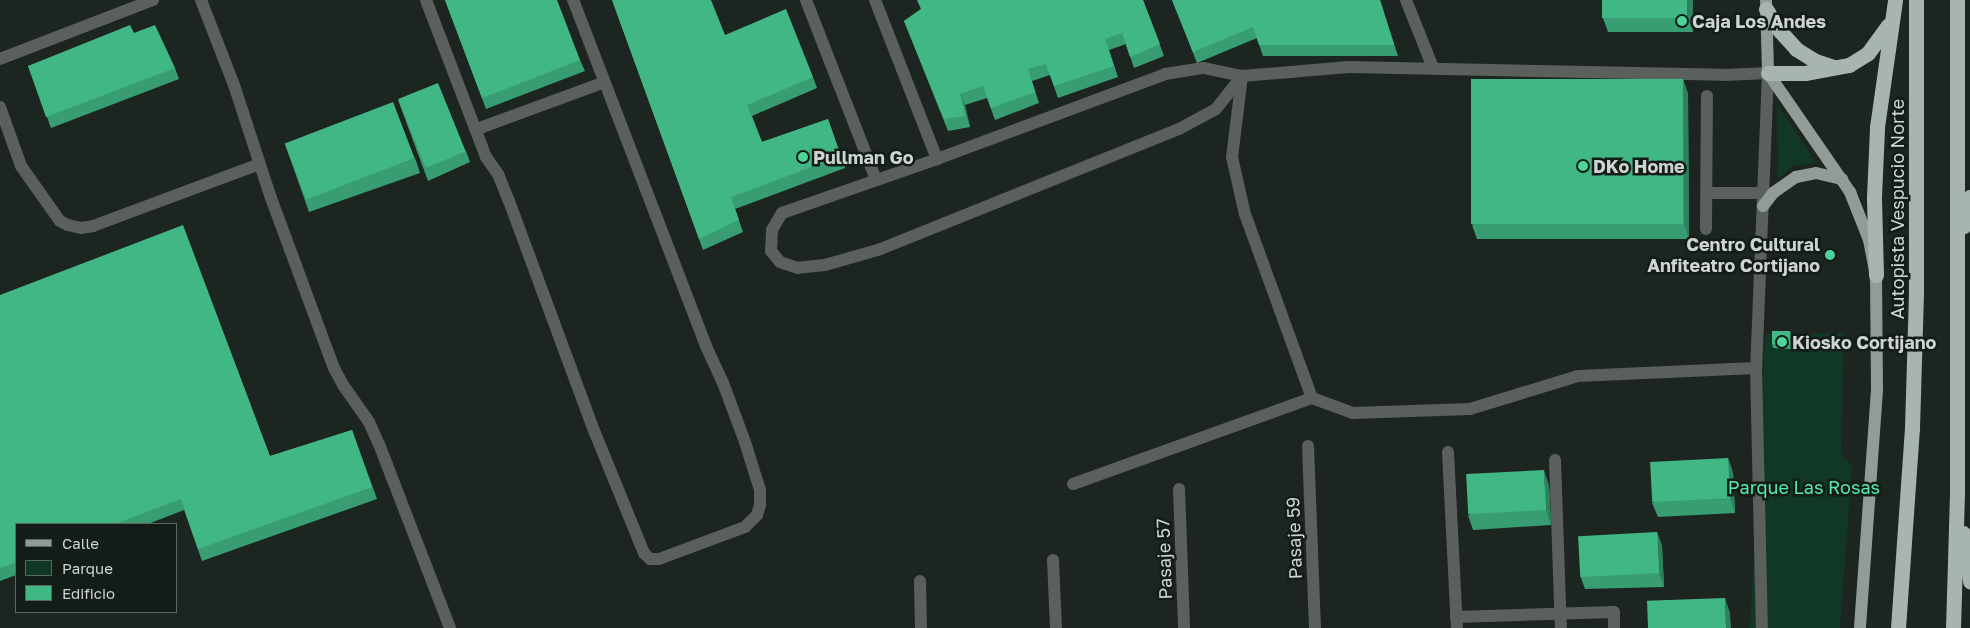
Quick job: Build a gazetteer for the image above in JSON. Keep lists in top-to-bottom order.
{
  "streets": {
    "highway": ["Autopista Vespucio Norte"],
    "street": ["Pasaje 59", "Pasaje 57"]
  },
  "parks": ["Parque Las Rosas"],
  "places": [
    "Caja Los Andes",
    "Pullman Go",
    "DKo Home",
    "Centro Cultural Anfiteatro Cortijano",
    "Kiosko Cortijano"
  ],
  "legend": ["Calle", "Parque", "Edificio"]
}
